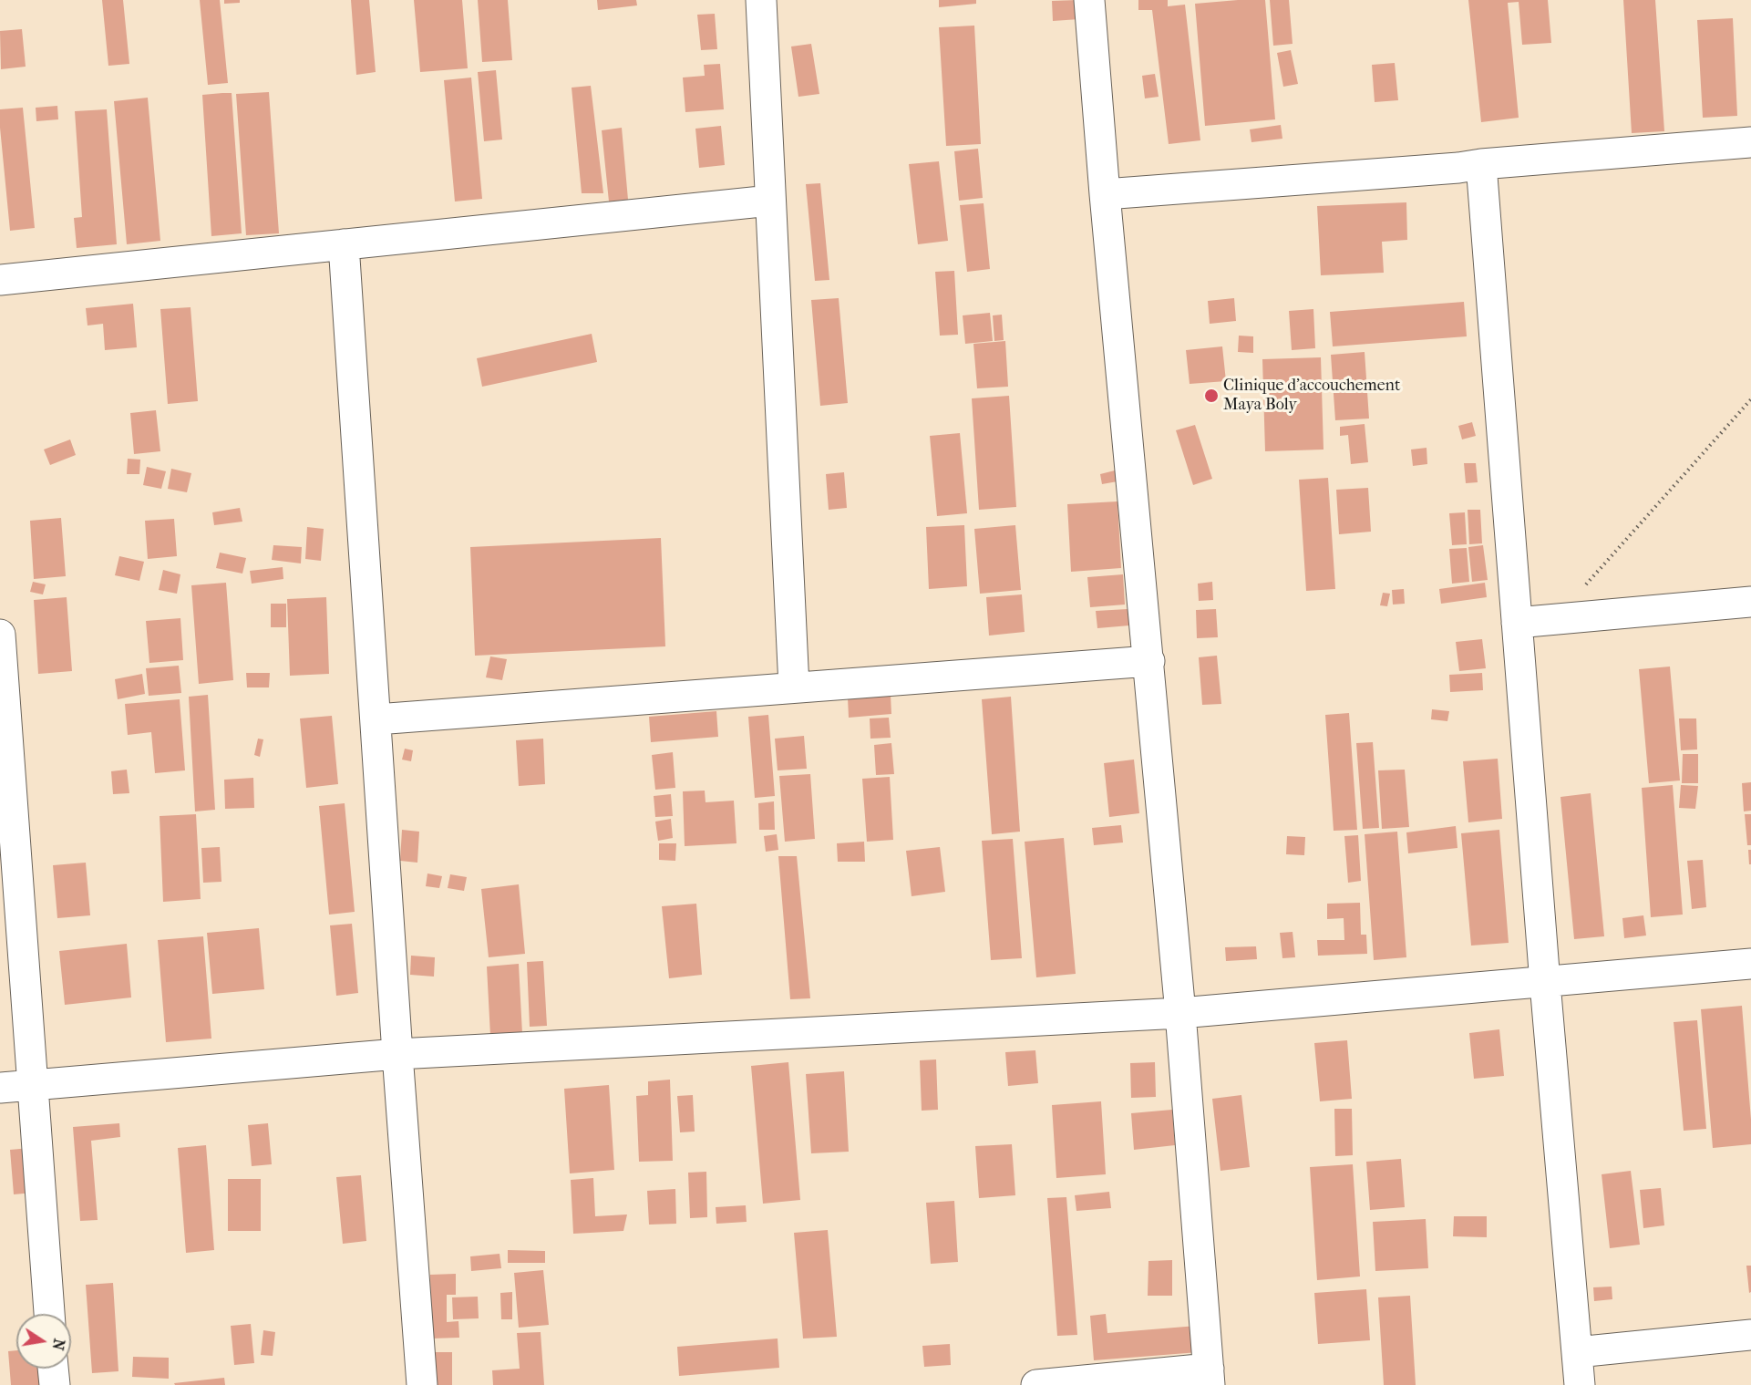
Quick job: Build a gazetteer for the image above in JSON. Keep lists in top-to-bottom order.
{
  "places": ["Clinique d'accouchement Maya Boly"],
  "north": "right"
}
